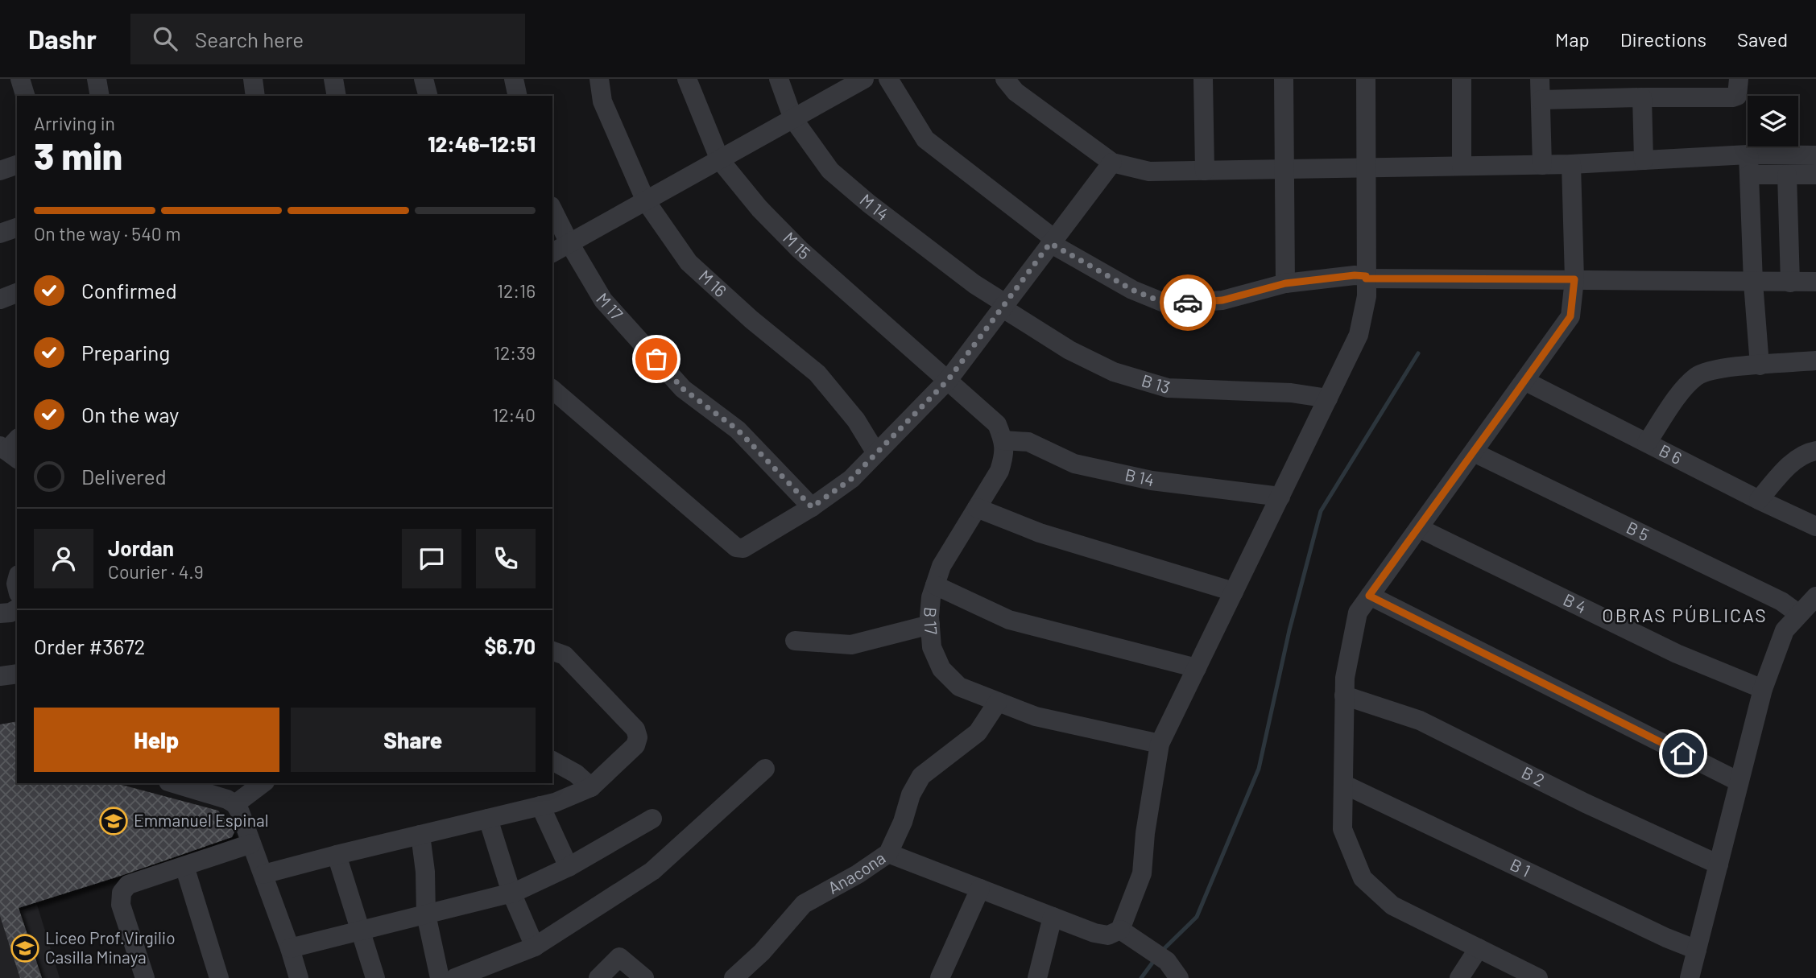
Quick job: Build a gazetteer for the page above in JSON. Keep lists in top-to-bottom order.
{
  "streets": {
    "street": [
      "M 14",
      "M 15",
      "M 16",
      "M 17",
      "B 13",
      "B 6",
      "B 14",
      "B 5",
      "B 4",
      "B 17",
      "B 2",
      "B 1",
      "Anacona"
    ]
  },
  "crossings": [
    ["M 14", "B 13"],
    ["B 14", "B 17"],
    ["B 17", "Anacona"]
  ],
  "districts": ["OBRAS PÚBLICAS"],
  "places": {
    "school or university": ["Emmanuel Espinal", "Liceo Prof.Virgilio Casilla Minaya"]
  },
  "page": {
    "header": "Dashr",
    "search": "Search here",
    "nav": ["Map", "Directions", "Saved"],
    "heading": ["3 min", "Arriving in", "12:46–12:51"],
    "panel": [
      "Jordan",
      "Courier · 4.9",
      "Order #3672",
      "$6.70"
    ],
    "bar": "On the way · 540 m",
    "list": [
      ["Confirmed", "12:16"],
      ["Preparing", "12:39"],
      ["On the way", "12:40"],
      "Delivered"
    ],
    "buttons": ["Help", "Share"]
  }
}
